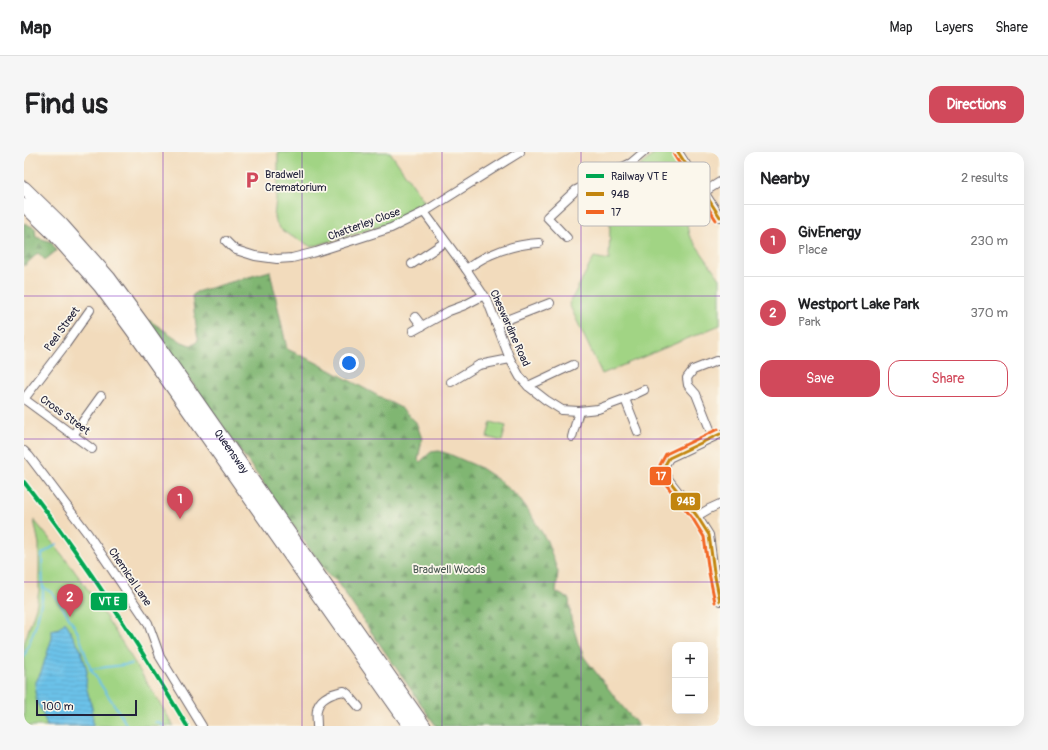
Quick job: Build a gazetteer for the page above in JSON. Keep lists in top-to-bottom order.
{
  "streets": {
    "highway": ["Queensway"],
    "street": [
      "Chatterley Close",
      "Cheswardine Road",
      "Peel Street",
      "Cross Street",
      "Chemical Lane"
    ]
  },
  "crossings": [
    ["Chatterley Close", "Cheswardine Road"],
    ["Peel Street", "Cross Street"]
  ],
  "parks": ["Bradwell Woods"],
  "places": {
    "parking": ["Bradwell Crematorium"]
  },
  "lines": ["transit line 94B", "transit line 17"],
  "legend": ["Railway VT E", "94B", "17"],
  "scale_bar": "100 m",
  "page": {
    "header": "Map",
    "nav": ["Map", "Layers", "Share"],
    "buttons": [
      "Directions",
      ["Save", "Share"]
    ],
    "title": "Find us",
    "heading": ["Nearby", "2 results"],
    "list": [
      {
        "mark": "1",
        "name": "GivEnergy",
        "note": "Place",
        "value": "230 m"
      },
      {
        "mark": "2",
        "name": "Westport Lake Park",
        "note": "Park",
        "value": "370 m"
      }
    ],
    "pins": ["1", "2"],
    "map_buttons": ["+", "−"],
    "scale": "100 m"
  }
}
